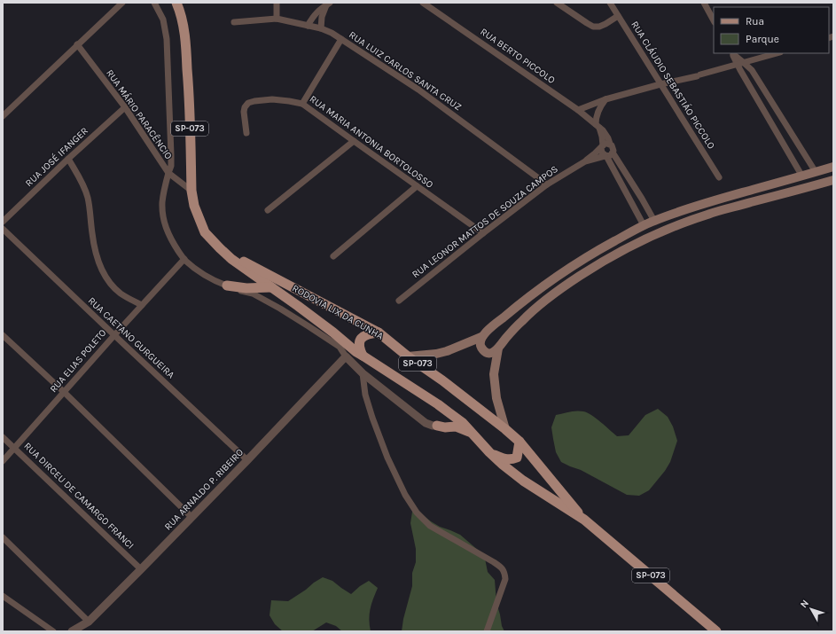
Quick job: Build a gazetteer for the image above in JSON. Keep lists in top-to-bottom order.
{
  "streets": {
    "main road": ["SP-073", "RODOVIA LIX DA CUNHA"],
    "street": [
      "RUA BERTO PICCOLO",
      "RUA LUIZ CARLOS SANTA CRUZ",
      "RUA CLÁUDIO SEBASTIÁO PICCOLO",
      "RUA MÁRIO PARACÊNCIO",
      "RUA MARIA ANTONIA BORTOLOSSO",
      "RUA JOSÉ IFANGER",
      "RUA LEONOR MATTOS DE SOUZA CAMPOS",
      "RUA CAETANO GURGUEIRA",
      "RUA ELIAS POLETO",
      "RUA ARNALDO P. RIBEIRO",
      "RUA DIRCEU DE CAMARGO FRANCI"
    ]
  },
  "crossings": [
    ["RUA LUIZ CARLOS SANTA CRUZ", "RUA LEONOR MATTOS DE SOUZA CAMPOS"],
    ["RUA MÁRIO PARACÊNCIO", "RUA JOSÉ IFANGER"],
    ["RUA MÁRIO PARACÊNCIO", "RUA ELIAS POLETO"],
    ["RUA MÁRIO PARACÊNCIO", "RUA ARNALDO P. RIBEIRO"],
    ["RUA MARIA ANTONIA BORTOLOSSO", "RUA LEONOR MATTOS DE SOUZA CAMPOS"],
    ["RUA CAETANO GURGUEIRA", "RUA ELIAS POLETO"],
    ["RUA CAETANO GURGUEIRA", "RUA ARNALDO P. RIBEIRO"],
    ["RUA ELIAS POLETO", "RUA DIRCEU DE CAMARGO FRANCI"],
    ["RUA ARNALDO P. RIBEIRO", "RUA DIRCEU DE CAMARGO FRANCI"]
  ],
  "legend": ["Rua", "Parque"],
  "north": "top left"
}
